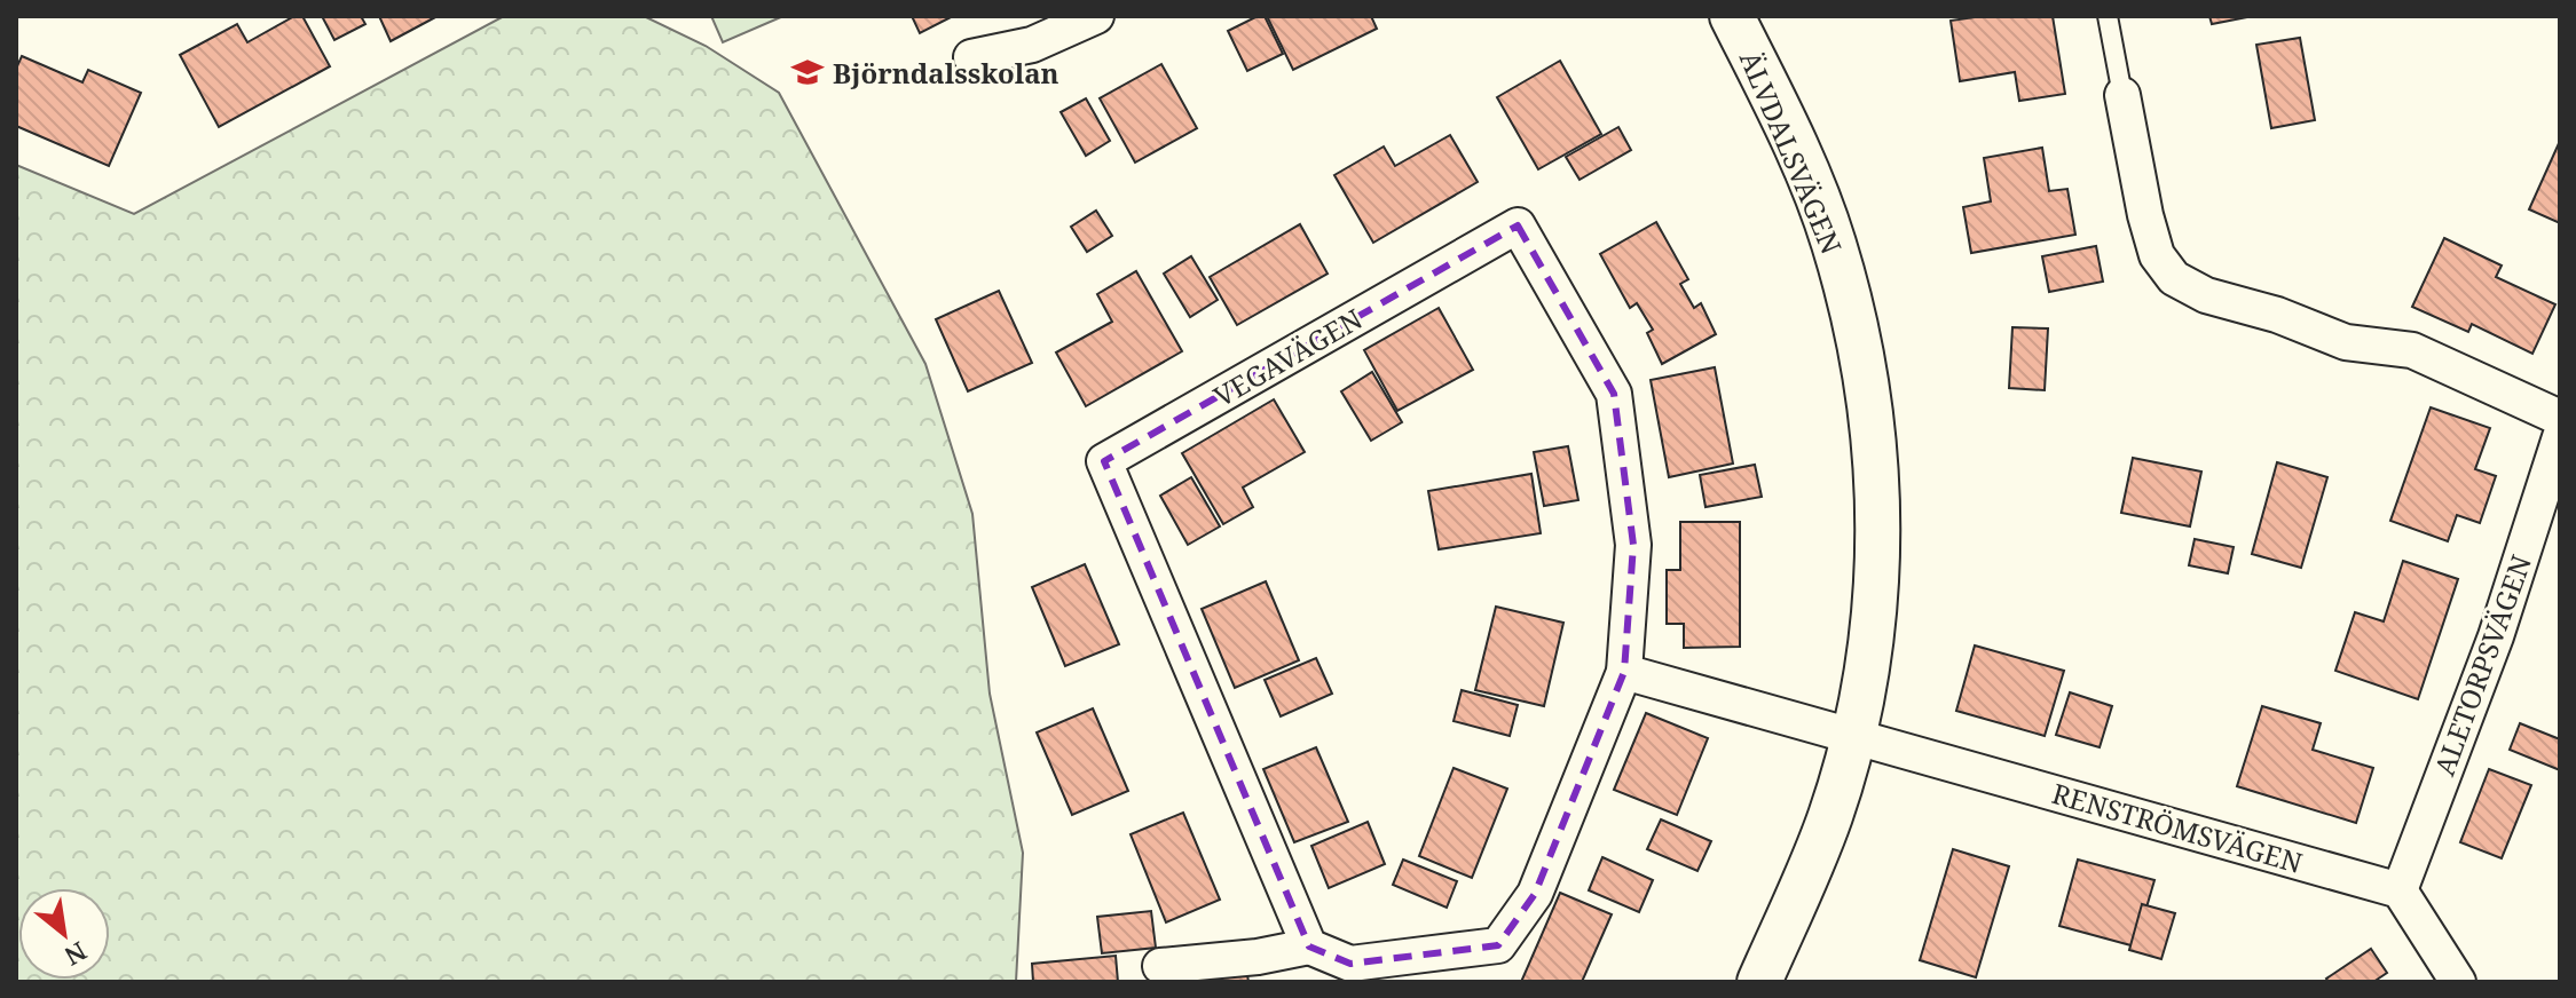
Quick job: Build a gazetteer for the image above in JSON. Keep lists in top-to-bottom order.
{
  "streets": {
    "street": [
      "ÄLVDALSVÄGEN",
      "VEGAVÄGEN",
      "ALETORPSVÄGEN",
      "RENSTRÖMSVÄGEN"
    ]
  },
  "crossings": [
    ["ÄLVDALSVÄGEN", "RENSTRÖMSVÄGEN"],
    ["ALETORPSVÄGEN", "RENSTRÖMSVÄGEN"]
  ],
  "places": {
    "school or university": ["Björndalsskolan"]
  },
  "north": "bottom right"
}
